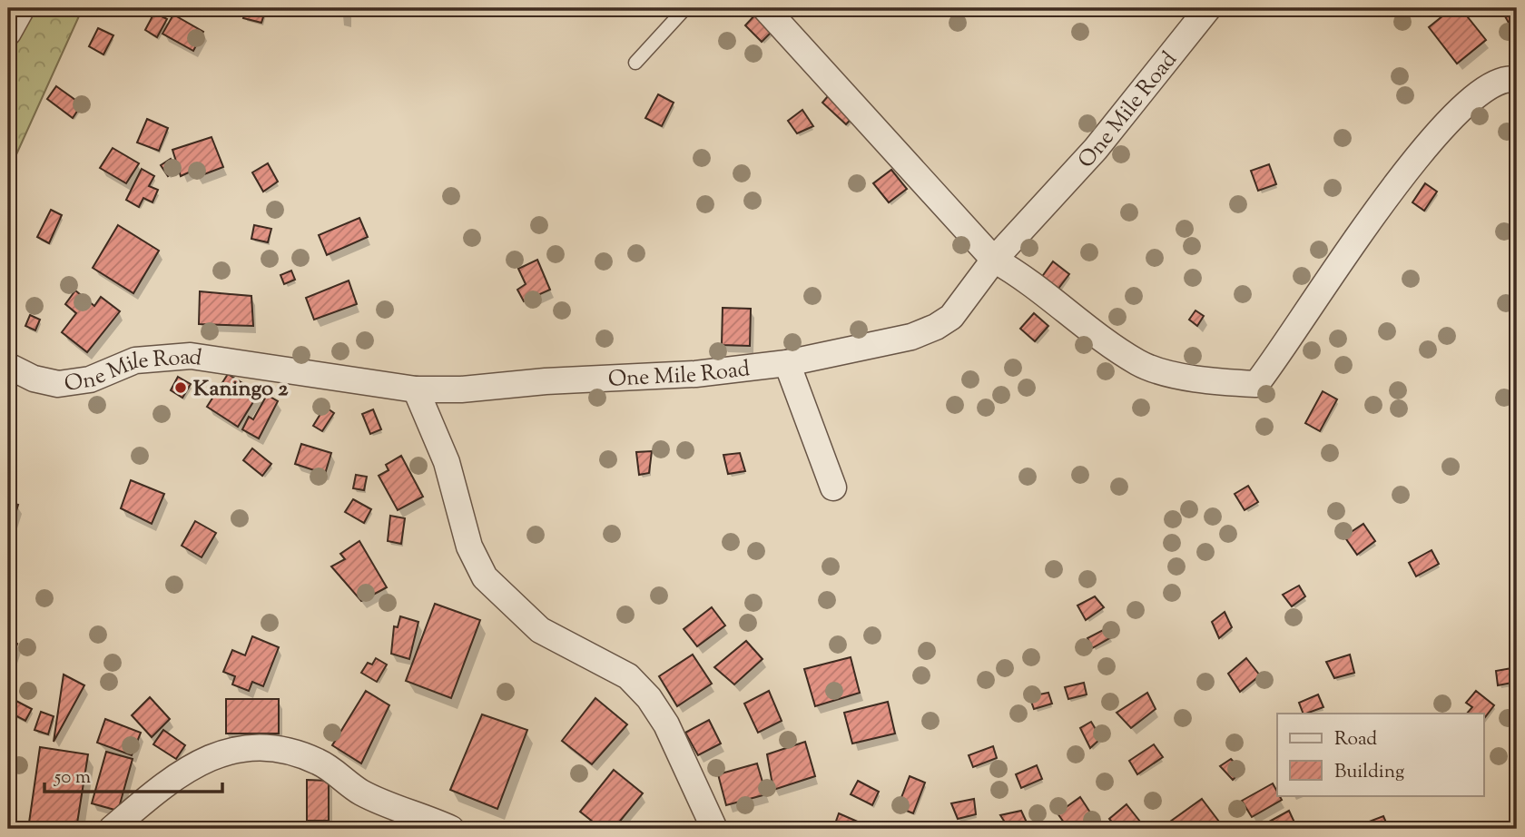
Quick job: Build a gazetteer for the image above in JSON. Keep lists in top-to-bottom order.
{
  "streets": {
    "street": ["One Mile Road"]
  },
  "places": ["Kaningo 2"],
  "legend": ["Road", "Building"],
  "scale_bar": "50 m"
}
